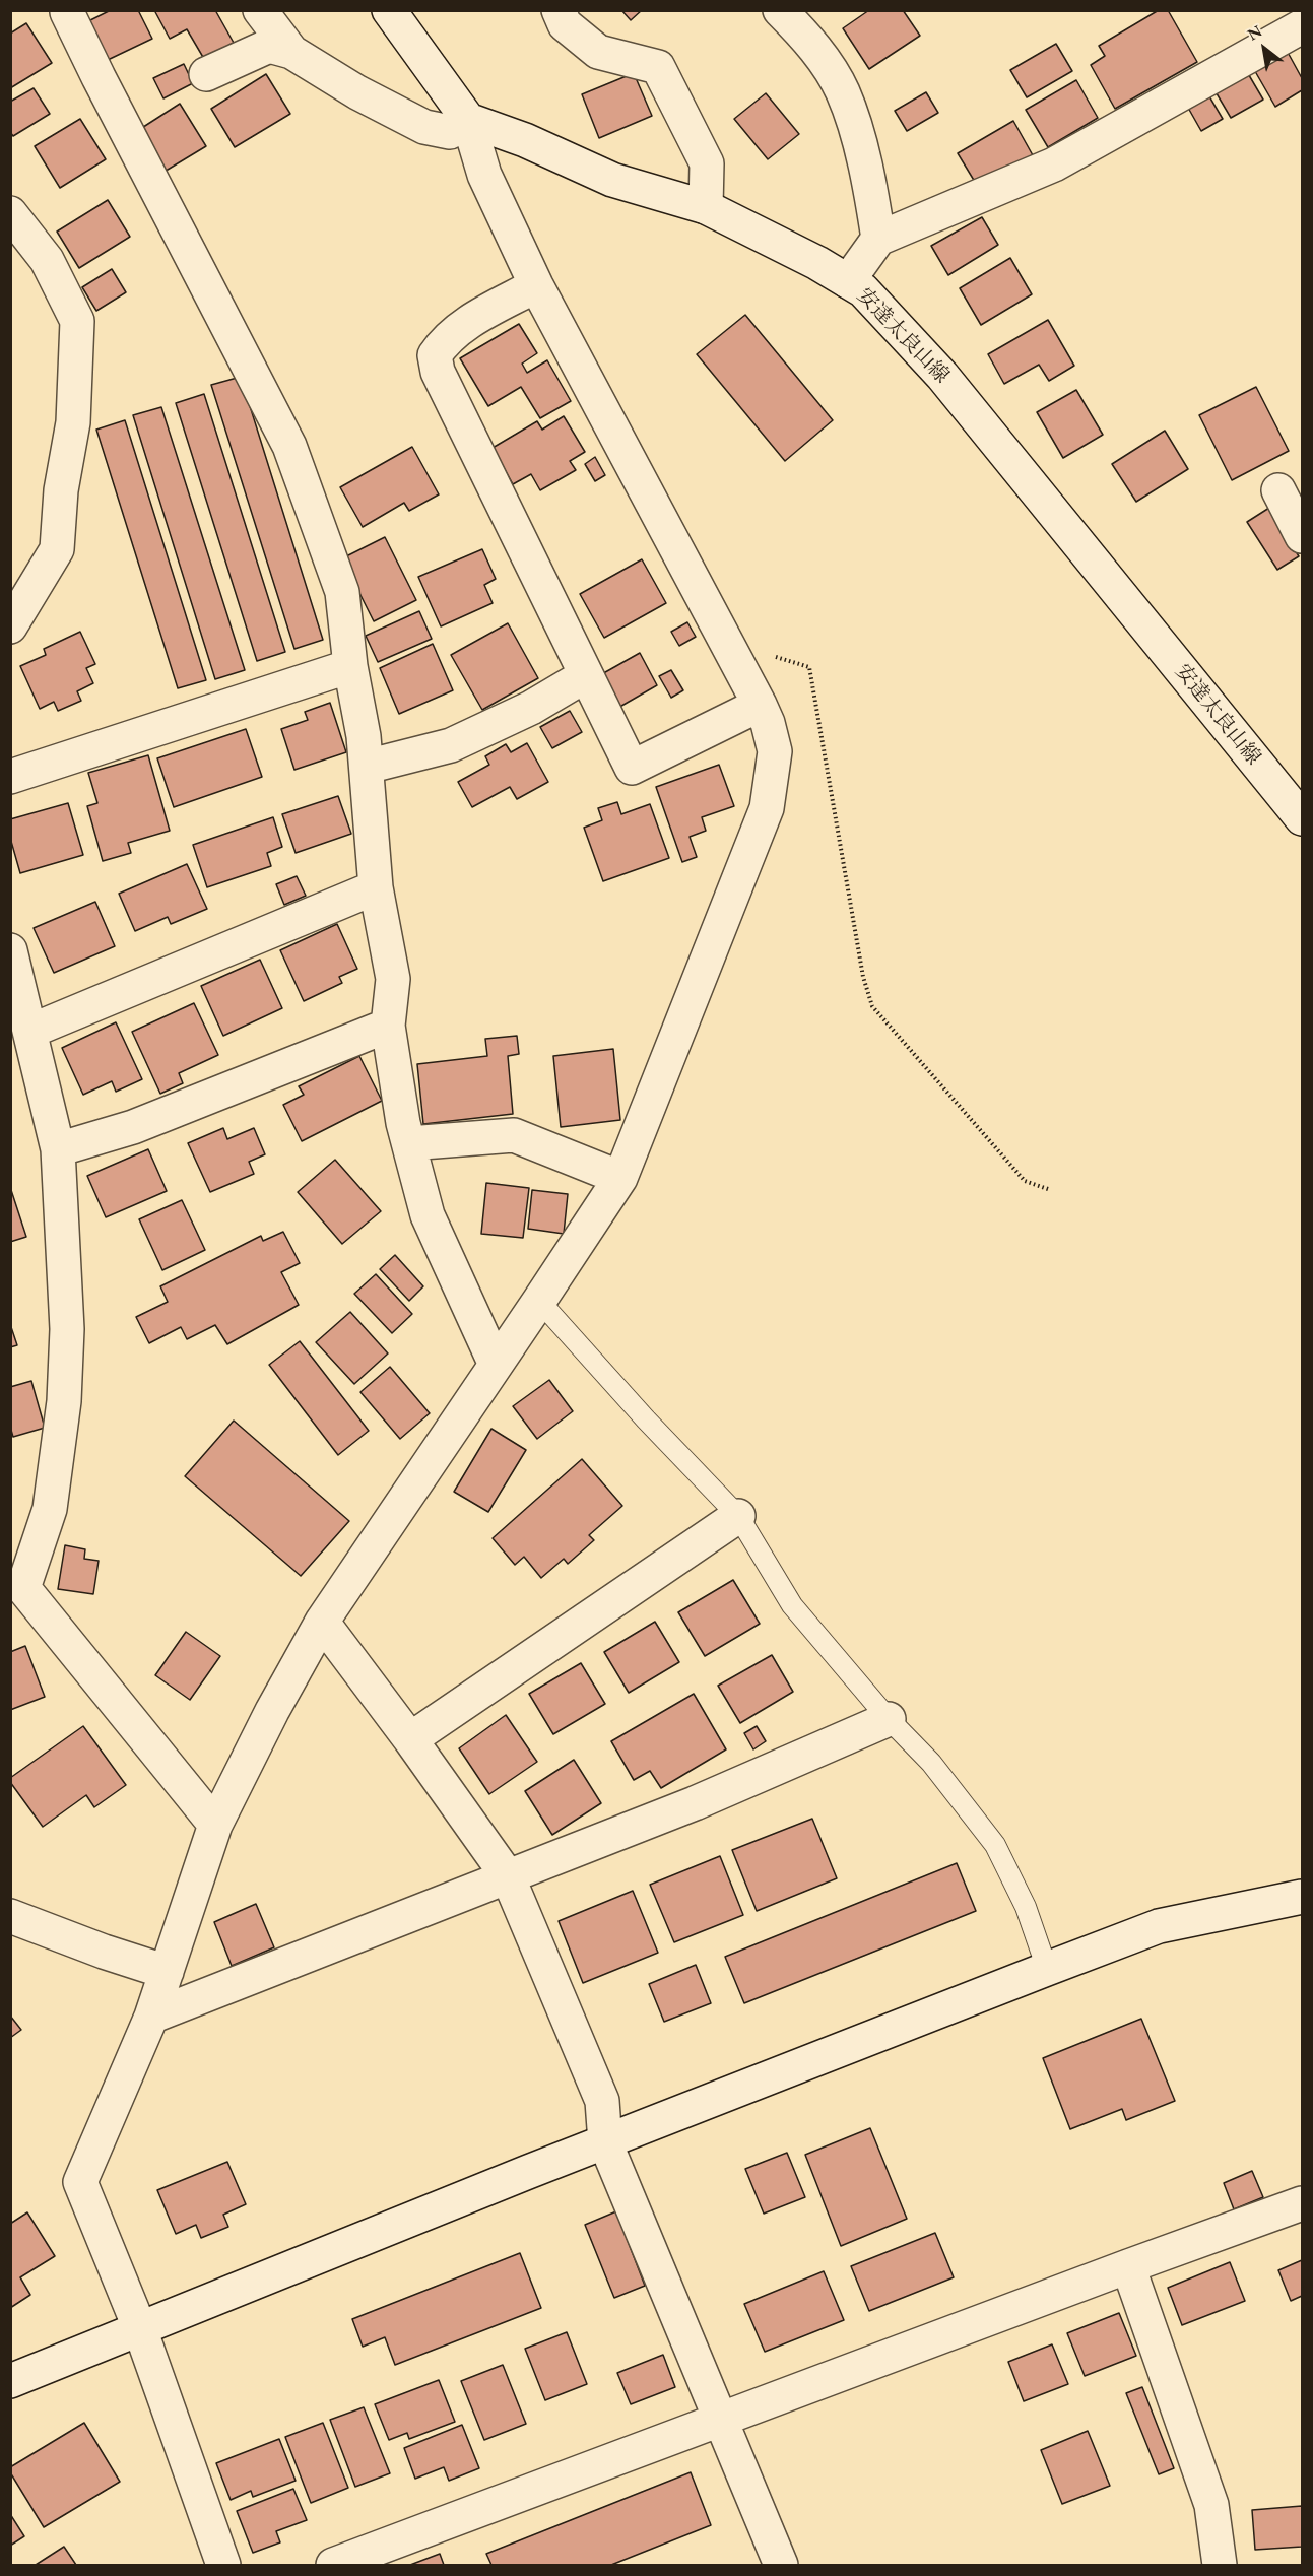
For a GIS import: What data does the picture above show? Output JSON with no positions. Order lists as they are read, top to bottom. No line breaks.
{"streets":{"street":["安達太良山線"]},"north":"top left"}
